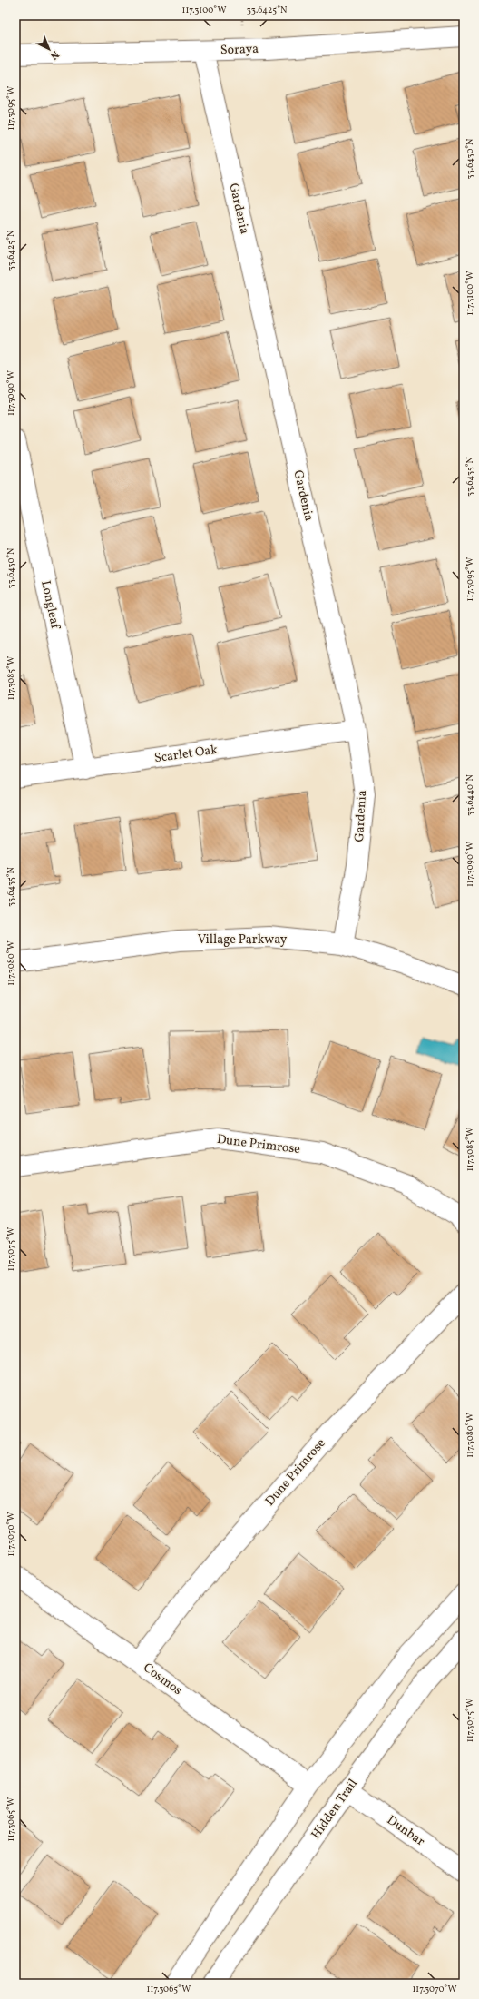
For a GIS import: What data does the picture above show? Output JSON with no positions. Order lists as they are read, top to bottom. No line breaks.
{"streets":{"street":["Soraya","Gardenia","Longleaf","Scarlet Oak","Village Parkway","Dune Primrose","Cosmos","Hidden Trail","Dunbar"]},"crossings":[["Soraya","Gardenia"],["Gardenia","Scarlet Oak"],["Gardenia","Village Parkway"],["Longleaf","Scarlet Oak"],["Dune Primrose","Cosmos"],["Hidden Trail","Dunbar"]],"north":"bottom right","coordinates":["117.3100°W","33.6425°N","117.3095°W","33.6430°N","117.3090°W","33.6435°N","117.3085°W","33.6440°N","117.3080°W","117.3075°W","117.3070°W","117.3065°W"]}
